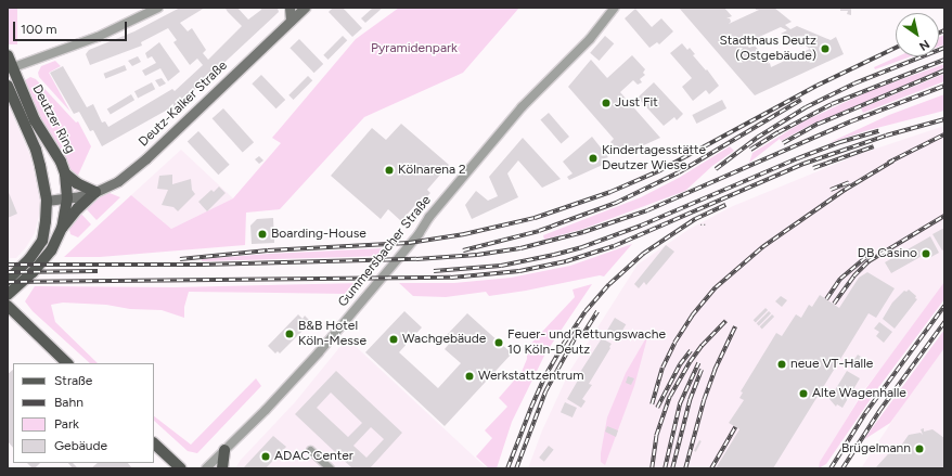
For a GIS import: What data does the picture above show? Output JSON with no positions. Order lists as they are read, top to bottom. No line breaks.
{"streets":{"main road":["Deutz-Kalker Straße","Deutzer Ring"],"street":["Gummersbacher Straße"]},"crossings":[["Deutz-Kalker Straße","Deutzer Ring"]],"parks":["Pyramidenpark"],"places":["Stadthaus Deutz (Ostgebäude)","Just Fit","Kindertagesstätte Deutzer Wiese","Kölnarena 2","Boarding-House","DB Casino","B&B Hotel Köln-Messe","Wachgebäude","Feuer- und Rettungswache 10 Köln-Deutz","neue VT-Halle","Werkstattzentrum","Alte Wagenhalle","Brügelmann","ADAC Center"],"legend":["Straße","Bahn","Park","Gebäude"],"scale_bar":"100 m","north":"bottom right"}
